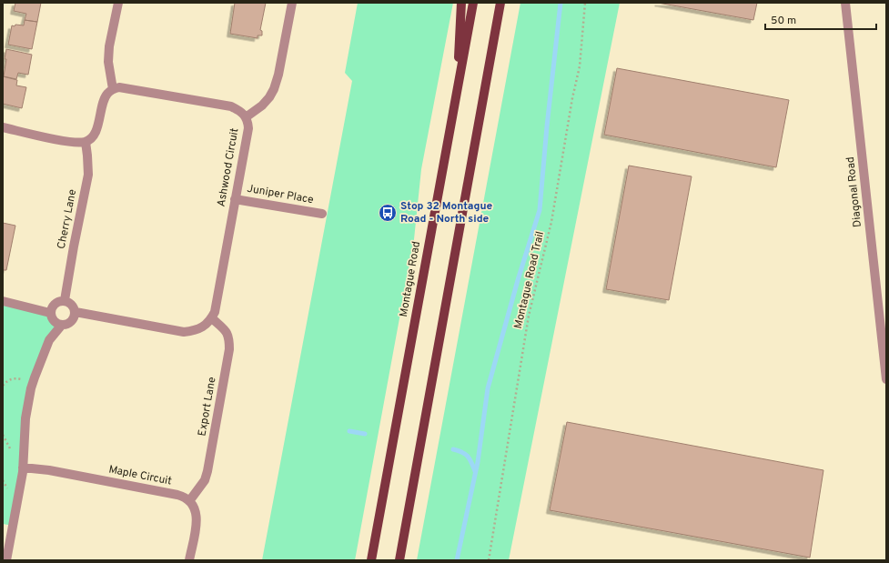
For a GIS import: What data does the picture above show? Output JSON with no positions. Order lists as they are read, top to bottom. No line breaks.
{"streets":{"main road":["Montague Road"],"street":["Ashwood Circuit","Diagonal Road","Juniper Place","Cherry Lane","Export Lane","Maple Circuit"],"path":["Montague Road Trail"]},"crossings":[["Ashwood Circuit","Juniper Place"],["Ashwood Circuit","Export Lane"],["Export Lane","Maple Circuit"]],"places":{"bus stop":["Stop 32 Montague Road - North side"]},"scale_bar":"50 m"}
